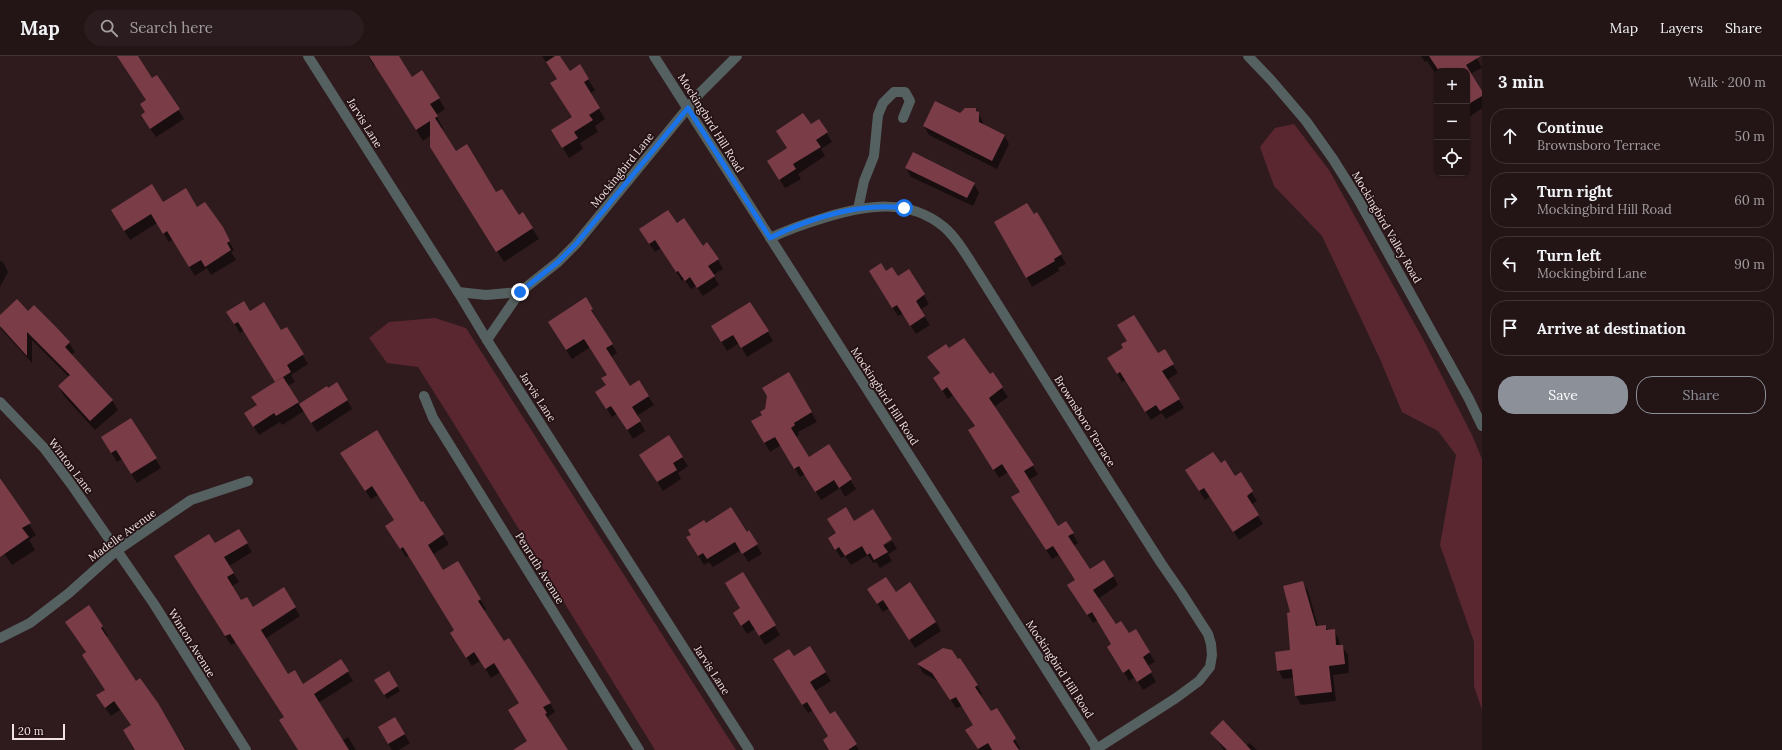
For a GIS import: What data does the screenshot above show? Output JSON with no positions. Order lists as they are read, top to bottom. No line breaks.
{"streets":{"street":["Jarvis Lane","Mockingbird Hill Road","Mockingbird Lane","Mockingbird Valley Road","Brownsboro Terrace","Winton Lane","Madelle Avenue","Penruth Avenue","Winton Avenue"]},"crossings":[["Jarvis Lane","Mockingbird Lane"],["Mockingbird Hill Road","Mockingbird Lane"],["Mockingbird Hill Road","Brownsboro Terrace"],["Winton Lane","Madelle Avenue"],["Winton Lane","Winton Avenue"],["Madelle Avenue","Winton Avenue"]],"scale_bar":"20 m","page":{"header":"Map","search":"Search here","nav":["Map","Layers","Share"],"heading":["3 min","Walk · 200 m"],"map_buttons":["+","−"],"list":[["Continue","Brownsboro Terrace","50 m"],["Turn right","Mockingbird Hill Road","60 m"],["Turn left","Mockingbird Lane","90 m"],"Arrive at destination"],"buttons":["Save","Share"],"scale":"20 m"}}
